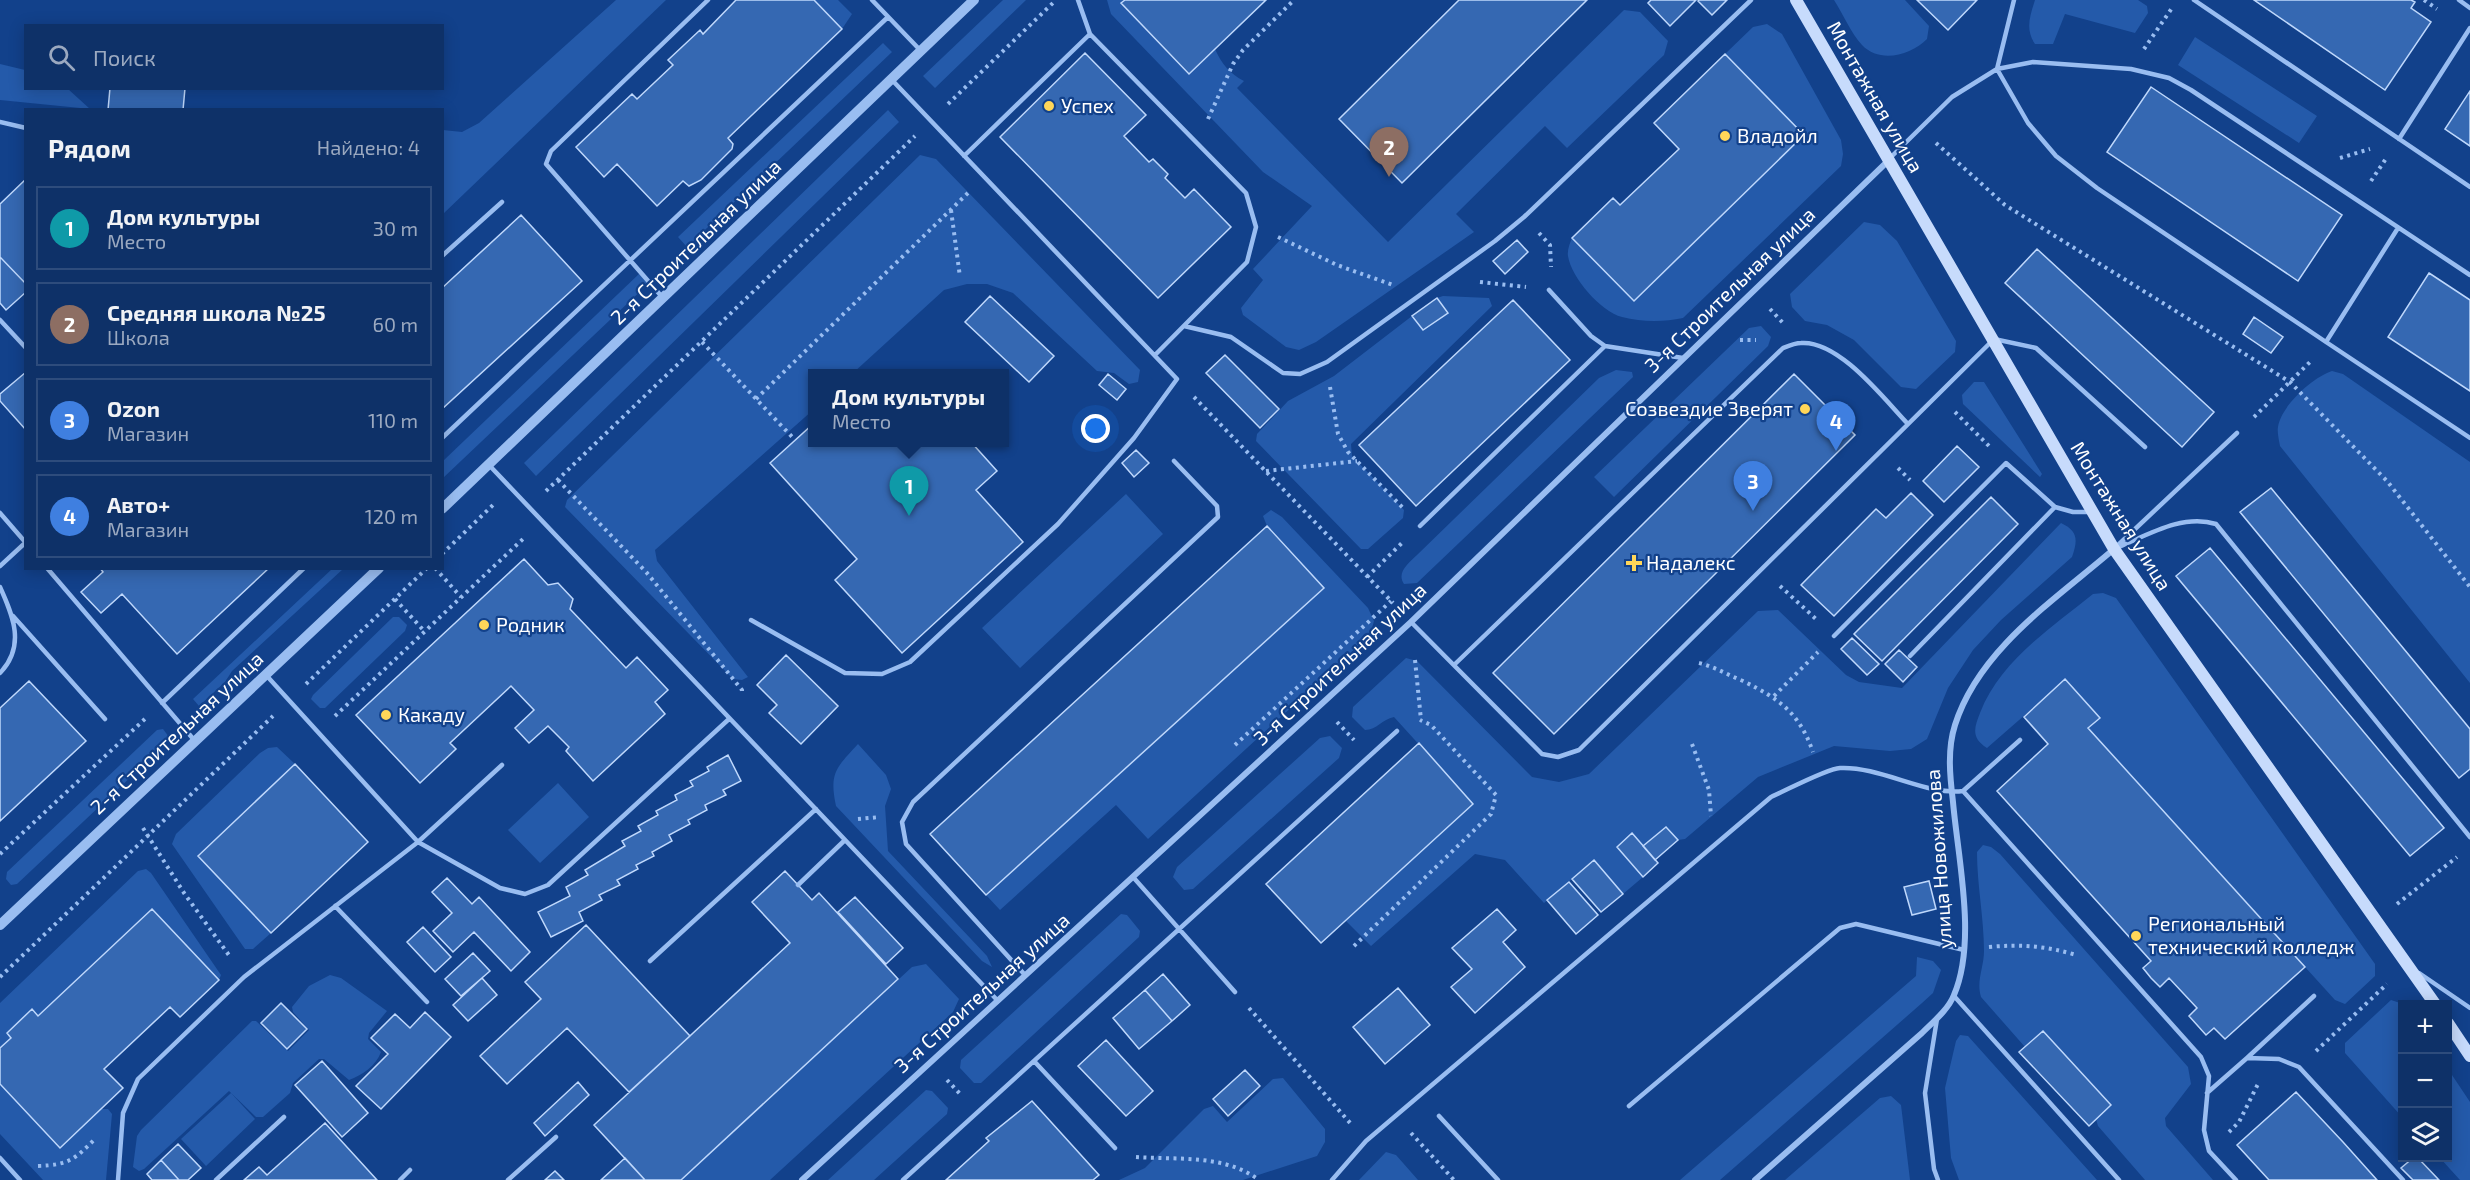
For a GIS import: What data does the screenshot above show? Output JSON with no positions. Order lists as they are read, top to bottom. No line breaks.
{"streets":{"main road":["Монтажная улица"],"street":["2-я Строительная улица","3-я Строительная улица","улица Новожилова"]},"crossings":[["Монтажная улица","3-я Строительная улица"],["Монтажная улица","улица Новожилова"]],"places":{"other":["Успех","Владойл","Созвездие Зверят","Родник","Какаду","Региональный технический колледж"],"health":["Надалекс"]},"page":{"search":"Поиск","heading":["Рядом","Найдено: 4"],"pins":["2","4","3","1"],"list":[{"mark":"1","name":"Дом культуры","note":"Место","value":"30 m"},{"mark":"2","name":"Средняя школа №25","note":"Школа","value":"60 m"},{"mark":"3","name":"Ozon","note":"Магазин","value":"110 m"},{"mark":"4","name":"Авто+","note":"Магазин","value":"120 m"}],"popup":["Дом культуры","Место"],"map_buttons":["+","−"]}}
